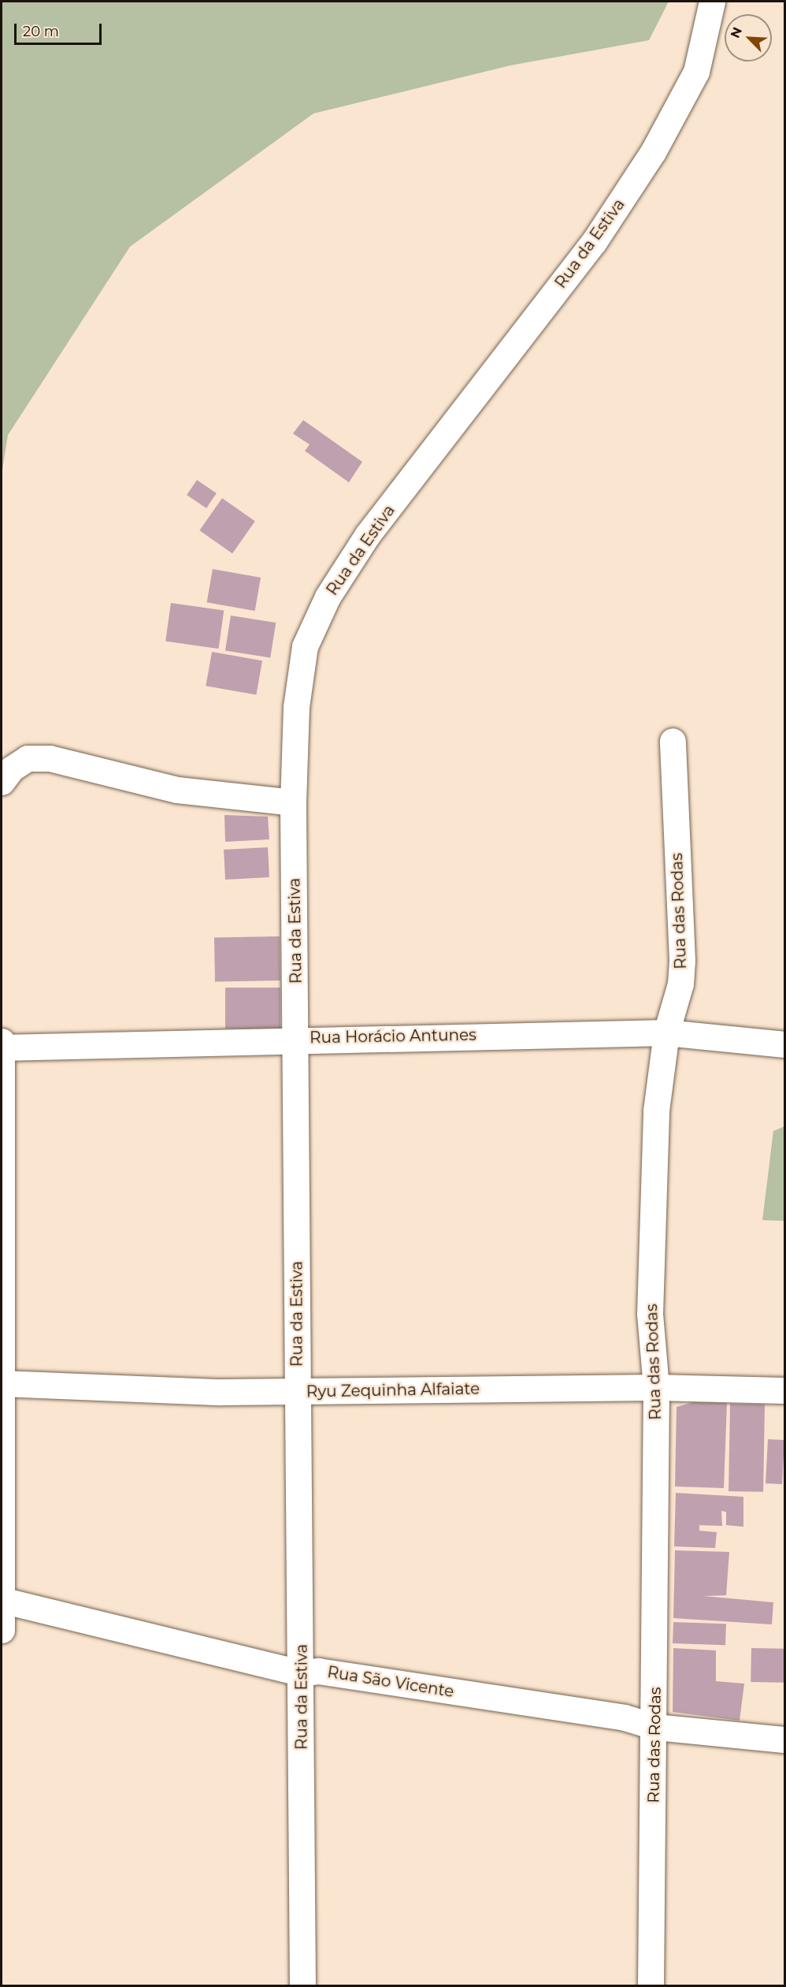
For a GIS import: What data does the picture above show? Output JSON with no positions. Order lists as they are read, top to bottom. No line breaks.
{"streets":{"street":["Rua da Estiva","Rua das Rodas","Rua Horácio Antunes","Ryu Zequinha Alfaiate","Rua São Vicente"]},"crossings":[["Rua da Estiva","Rua Horácio Antunes"],["Rua da Estiva","Ryu Zequinha Alfaiate"],["Rua da Estiva","Rua São Vicente"],["Rua das Rodas","Rua Horácio Antunes"],["Rua das Rodas","Ryu Zequinha Alfaiate"],["Rua das Rodas","Rua São Vicente"]],"scale_bar":"20 m","north":"top left"}
